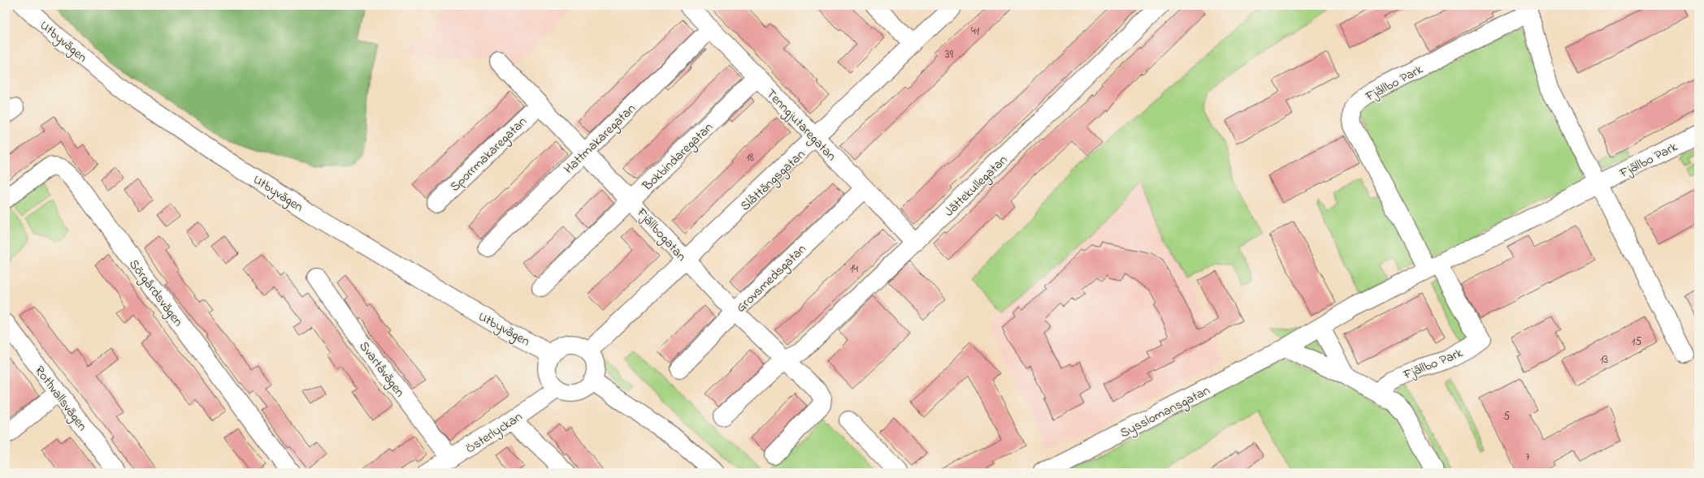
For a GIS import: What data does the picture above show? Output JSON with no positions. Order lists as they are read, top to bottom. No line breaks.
{"streets":{"street":["Utbyvägen","Fjällbo Park","Tenngjutaregatan","Hattmakaregatan","Sporrmakaregatan","Bokbindaregatan","Slåttängsgatan","Jättekullegatan","Fjällbogatan","Grovsmedsgatan","Sörgårdsvägen","Svartåvägen","Rothvallsvägen","Sysslomansgatan","Österlyckan"]},"crossings":[["Utbyvägen","Slåttängsgatan"],["Utbyvägen","Österlyckan"],["Fjällbo Park","Sysslomansgatan"],["Tenngjutaregatan","Hattmakaregatan"],["Tenngjutaregatan","Bokbindaregatan"],["Tenngjutaregatan","Slåttängsgatan"],["Tenngjutaregatan","Jättekullegatan"],["Tenngjutaregatan","Grovsmedsgatan"],["Hattmakaregatan","Fjällbogatan"],["Sporrmakaregatan","Fjällbogatan"],["Bokbindaregatan","Fjällbogatan"],["Slåttängsgatan","Fjällbogatan"],["Slåttängsgatan","Österlyckan"],["Jättekullegatan","Fjällbogatan"],["Fjällbogatan","Grovsmedsgatan"],["Svartåvägen","Österlyckan"]],"house_numbers":["41","39","18","14","15","13","5","7"]}
